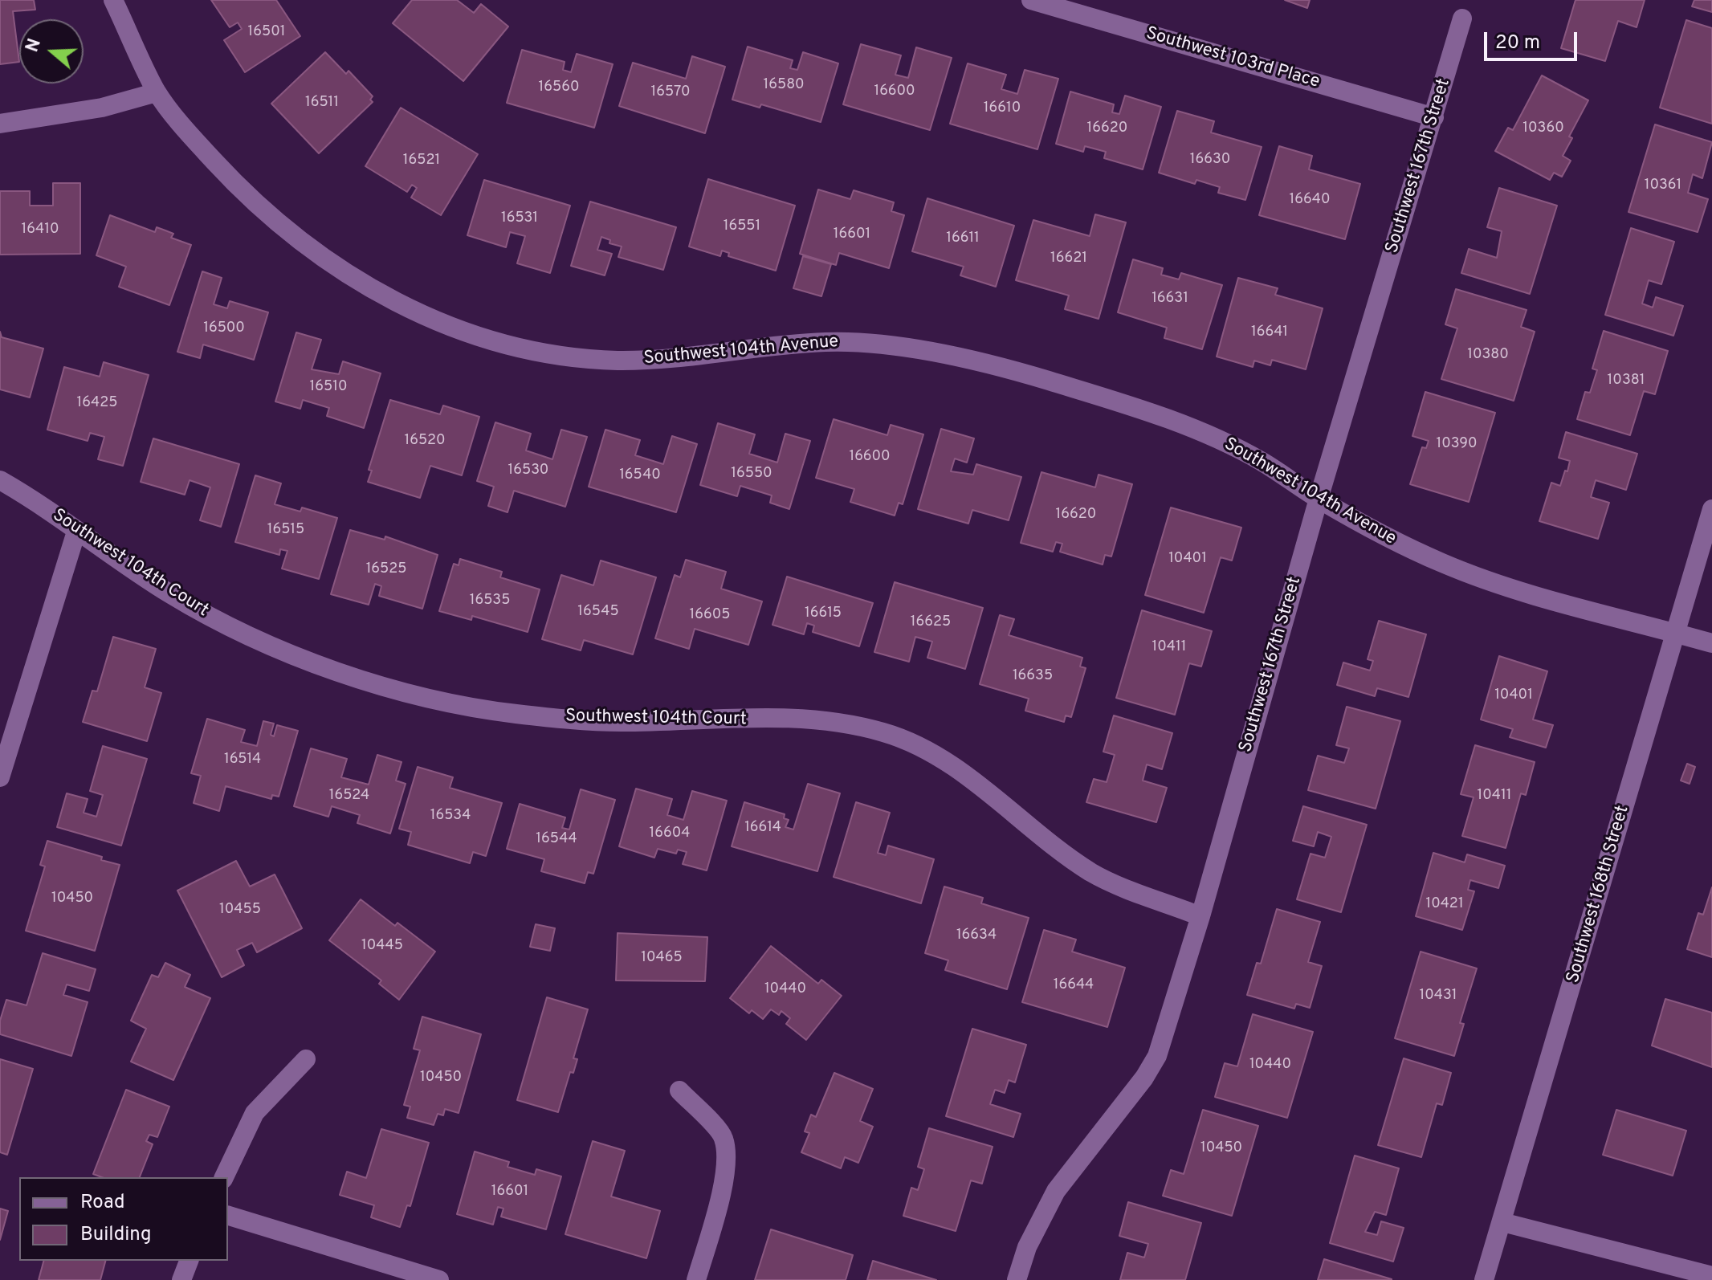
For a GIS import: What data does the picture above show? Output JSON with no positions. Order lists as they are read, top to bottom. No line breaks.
{"streets":{"street":["Southwest 103rd Place","Southwest 167th Street","Southwest 104th Avenue","Southwest 104th Court","Southwest 168th Street"]},"crossings":[["Southwest 103rd Place","Southwest 167th Street"],["Southwest 167th Street","Southwest 104th Avenue"],["Southwest 167th Street","Southwest 104th Court"],["Southwest 104th Avenue","Southwest 168th Street"]],"house_numbers":["16501","16580","16560","16600","16570","16511","16610","16620","10360","16630","16521","10361","16640","16531","16551","16410","16601","16611","16621","16631","16500","16641","10380","10381","16510","16425","16520","10390","16600","16530","16550","16540","16620","16515","10401","16525","16535","16545","16615","16605","16625","10411","16635","10401","16514","16524","10411","16534","16614","16604","16544","10450","10421","10455","16634","10445","10465","16644","10440","10431","10440","10450","10450","16601"],"legend":["Road","Building"],"scale_bar":"20 m","north":"left"}
